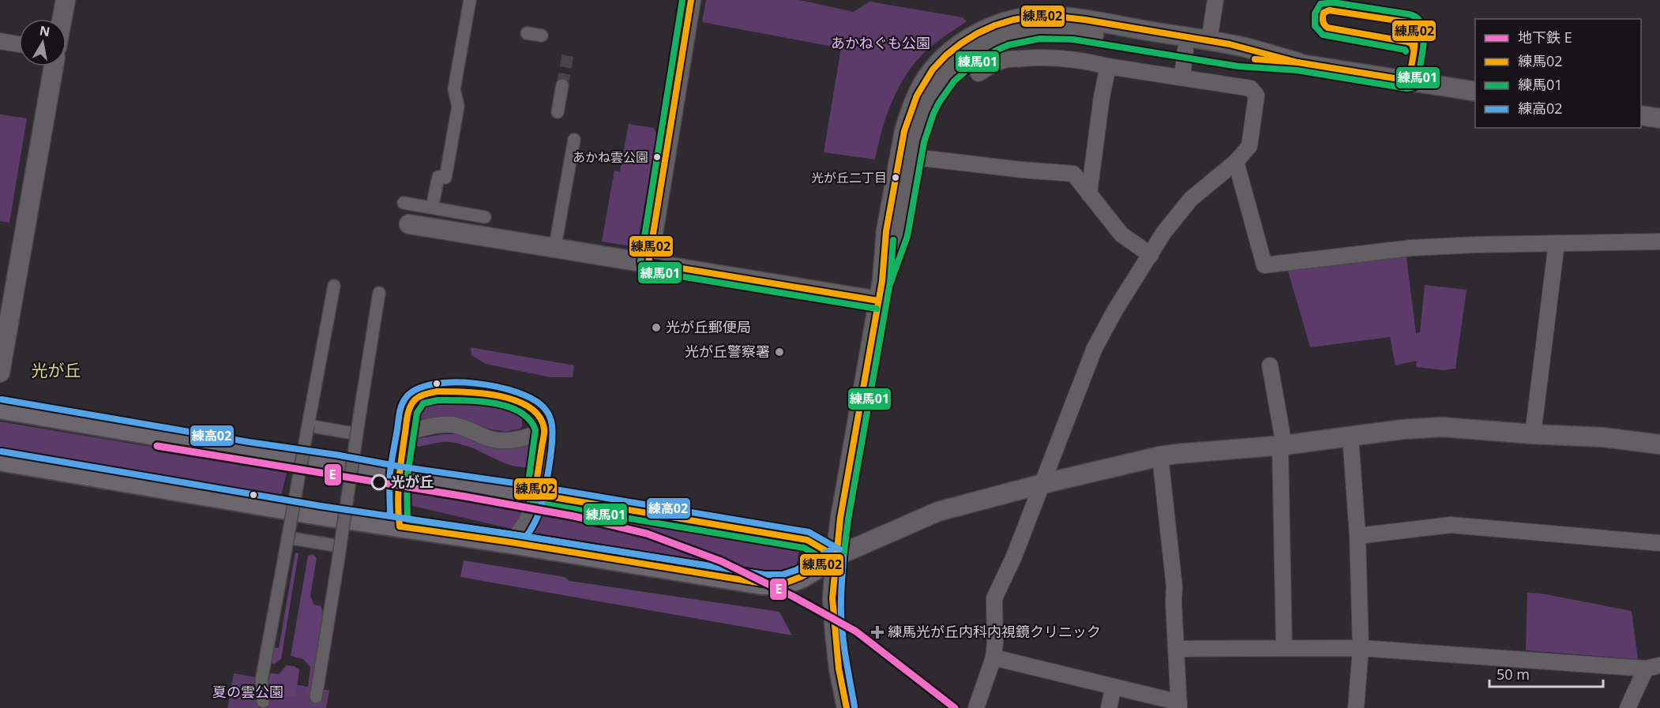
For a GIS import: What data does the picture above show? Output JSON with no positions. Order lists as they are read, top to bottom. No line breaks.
{"districts":["光が丘"],"parks":["あかねぐも公園","夏の雲公園"],"places":{"other":["あかね雲公園","光が丘二丁目","光が丘郵便局","光が丘警察署","光が丘"],"health":["練馬光が丘内科内視鏡クリニック"]},"lines":["transit line 練馬02","transit line 練馬01","transit line 練高02","metro line E"],"legend":["地下鉄 E","練馬02","練馬01","練高02"],"scale_bar":"50 m","north":"top"}
